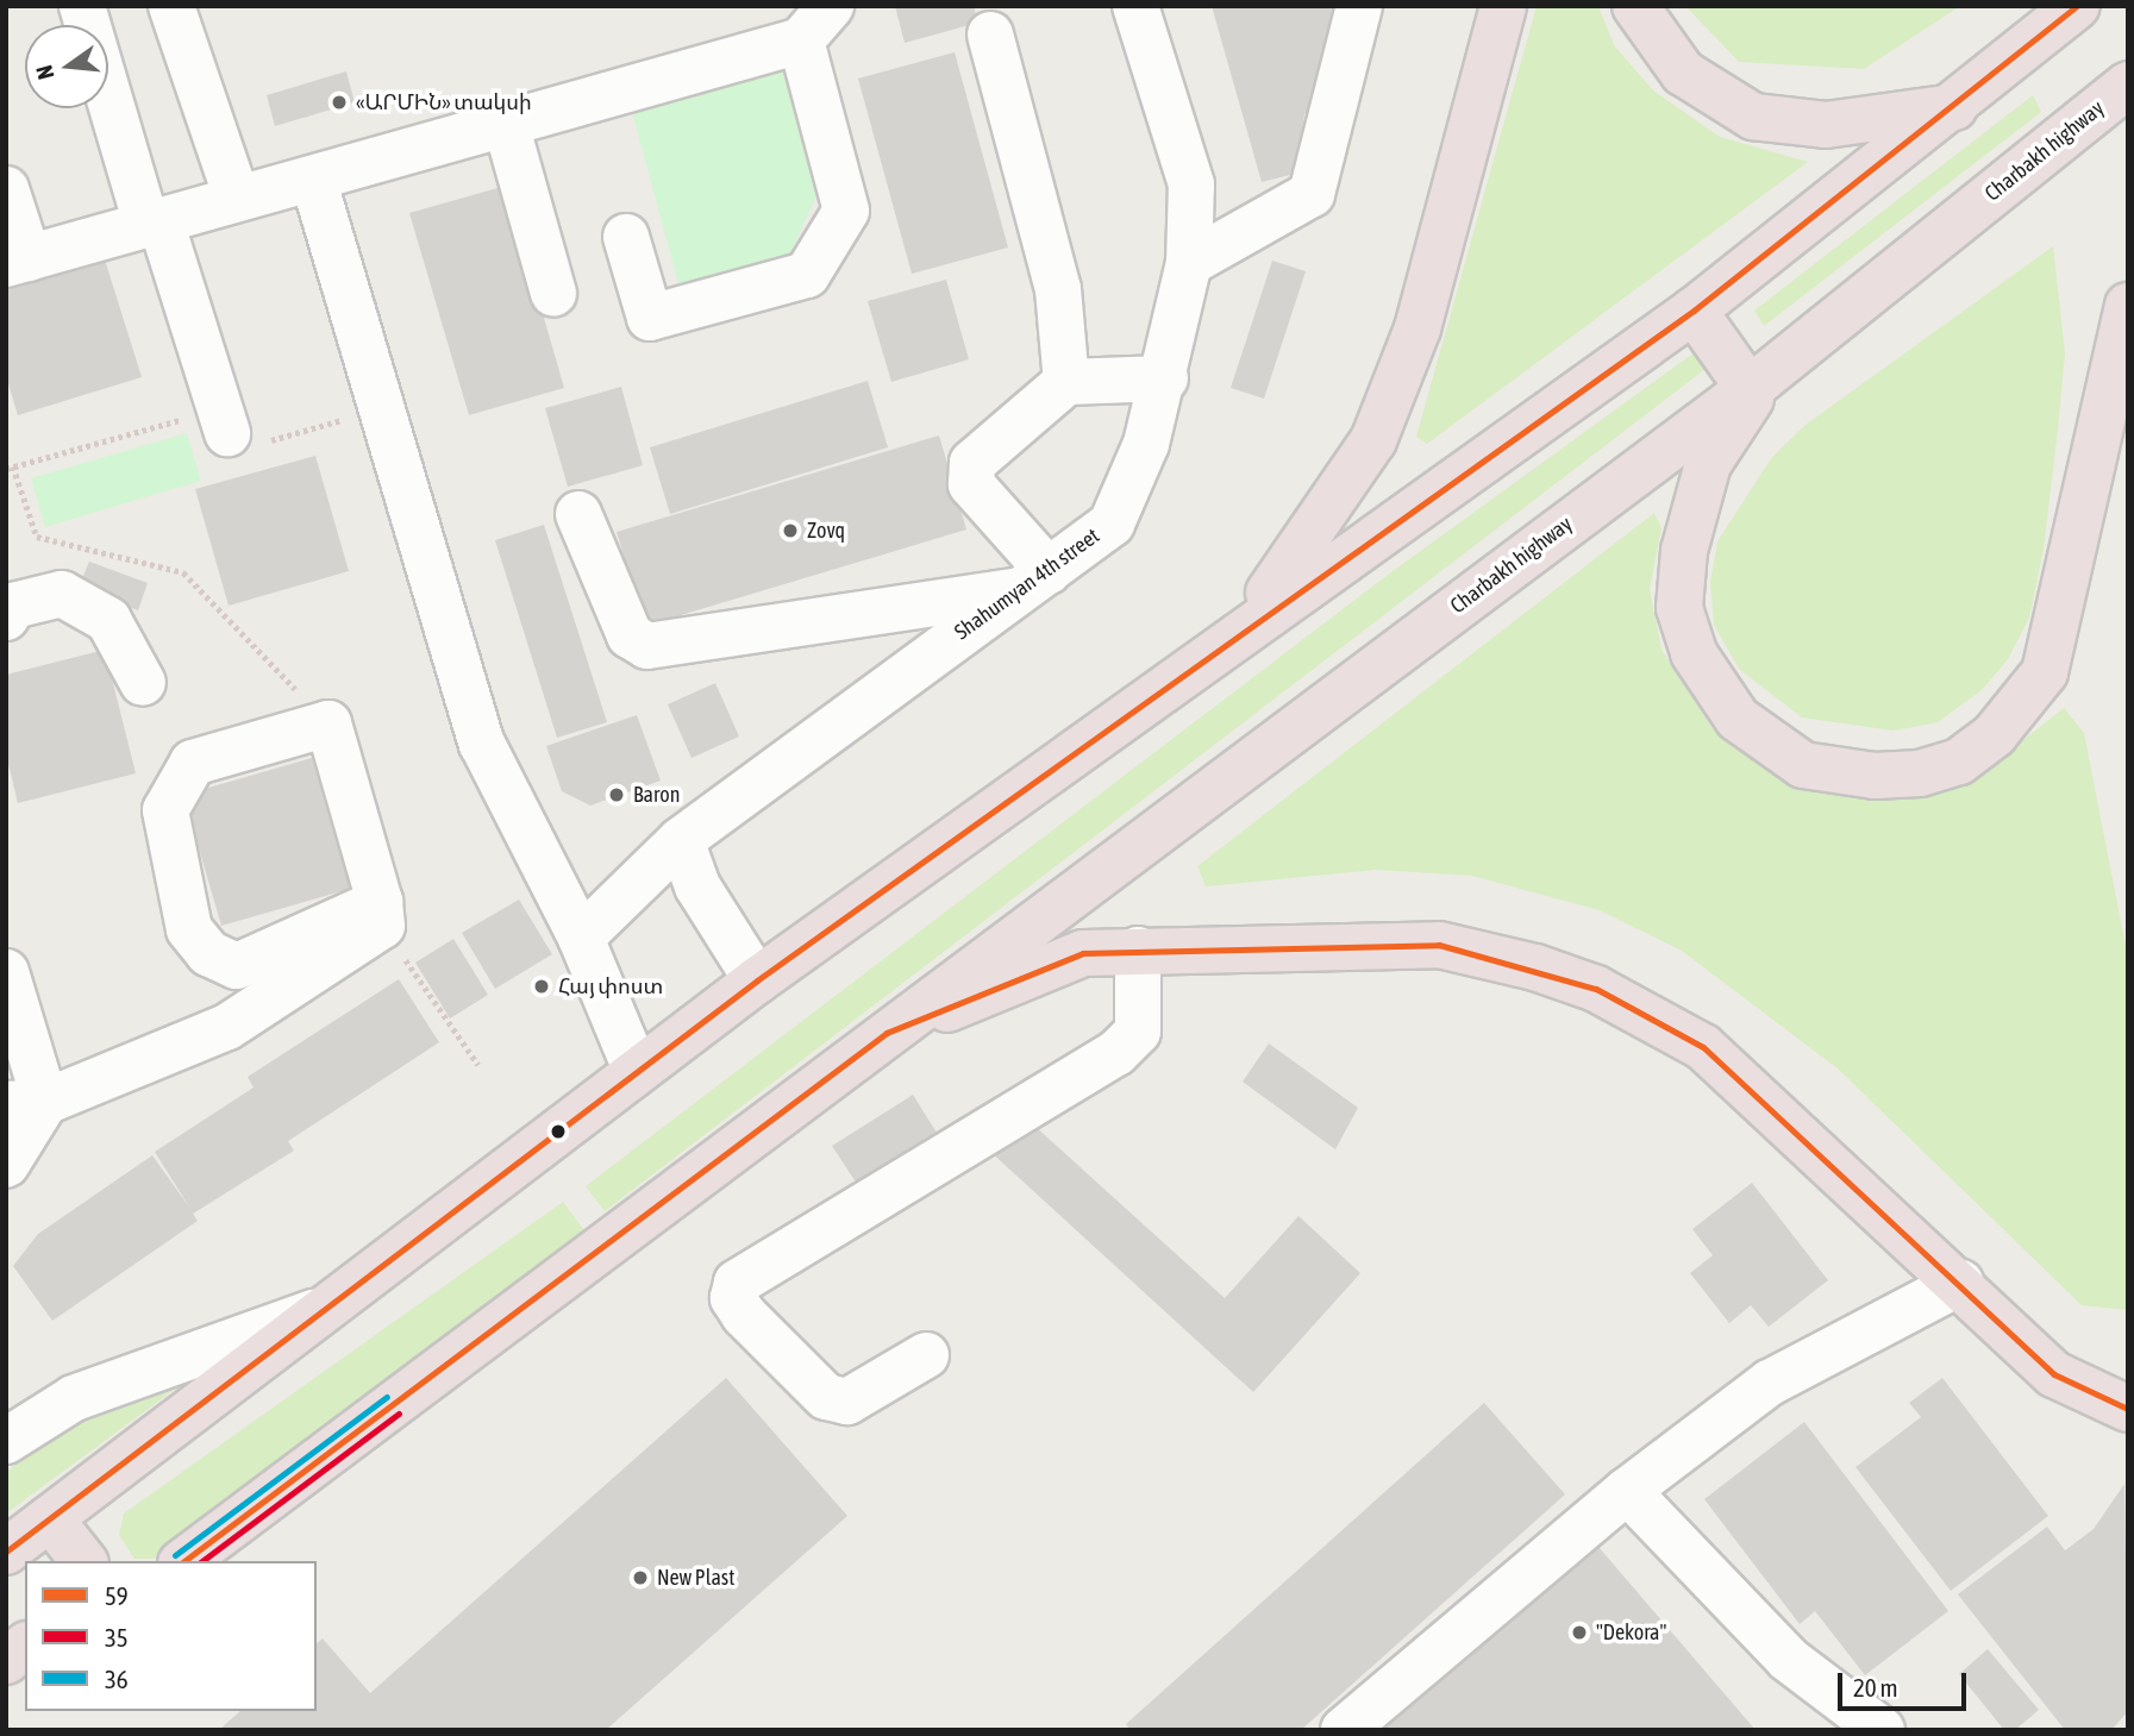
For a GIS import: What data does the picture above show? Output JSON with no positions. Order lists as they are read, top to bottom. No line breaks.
{"streets":{"highway":["Charbakh highway"],"street":["Shahumyan 4th street"]},"places":["«ԱՐՄԻՆ» տակսի","Zovq","Baron","Հայ փոստ","New Plast","\"Dekora\""],"lines":["transit line 59","transit line 36","transit line 35"],"legend":["59","35","36"],"scale_bar":"20 m","north":"left"}
